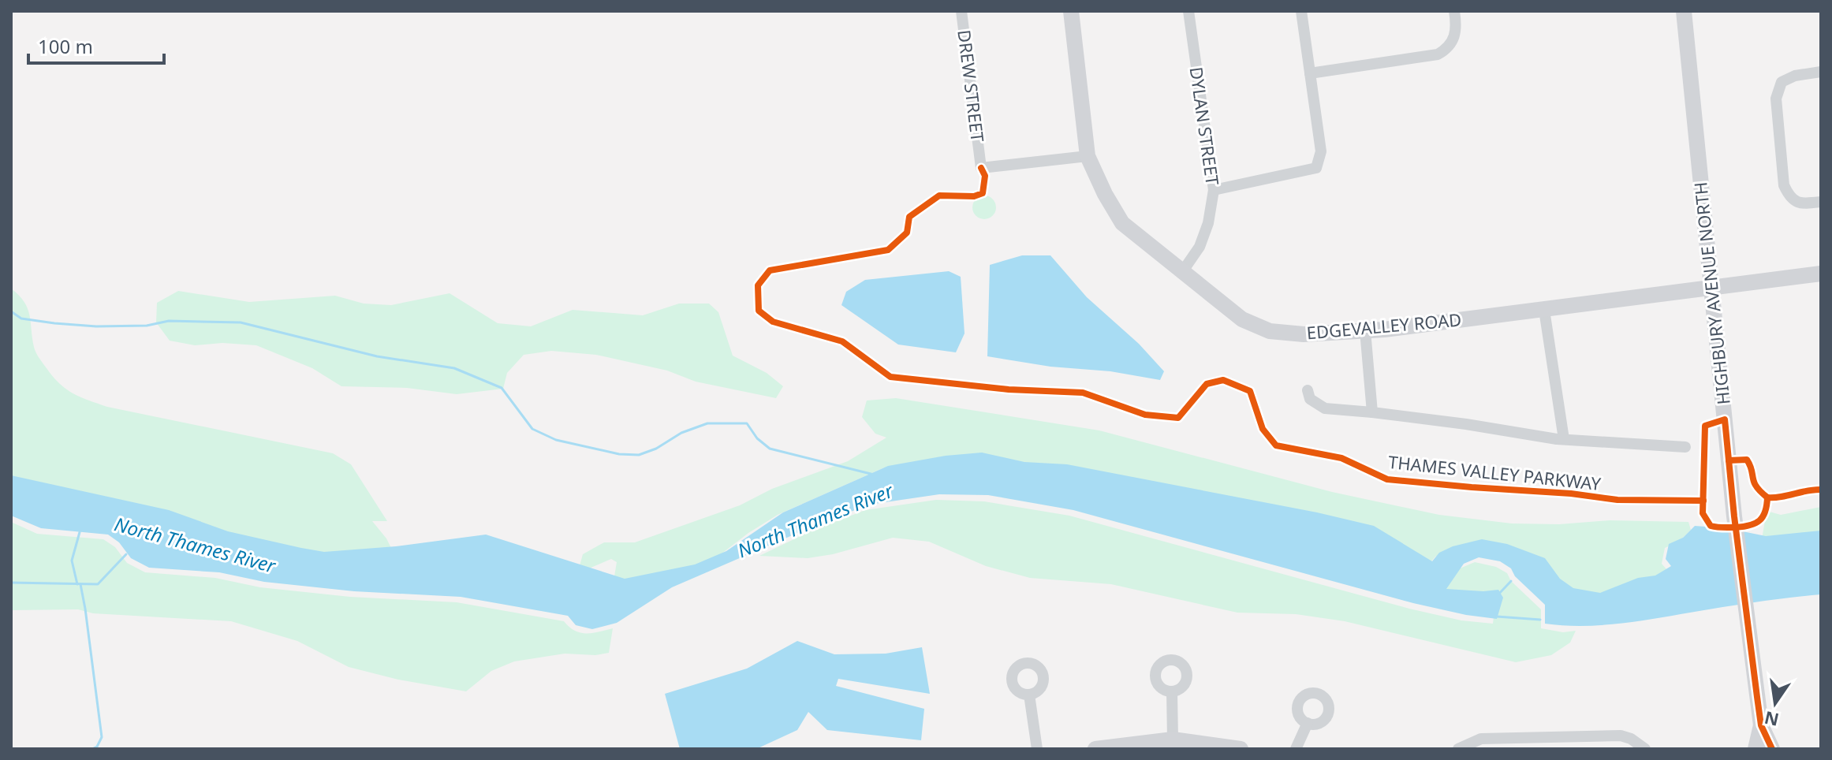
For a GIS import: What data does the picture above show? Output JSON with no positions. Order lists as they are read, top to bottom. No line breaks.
{"streets":{"street":["DREW STREET","DYLAN STREET","HIGHBURY AVENUE NORTH","EDGEVALLEY ROAD"],"cycle path":["THAMES VALLEY PARKWAY"]},"crossings":[["DREW STREET","EDGEVALLEY ROAD"],["DYLAN STREET","EDGEVALLEY ROAD"],["HIGHBURY AVENUE NORTH","EDGEVALLEY ROAD"]],"water":["North Thames River"],"scale_bar":"100 m","north":"bottom"}
